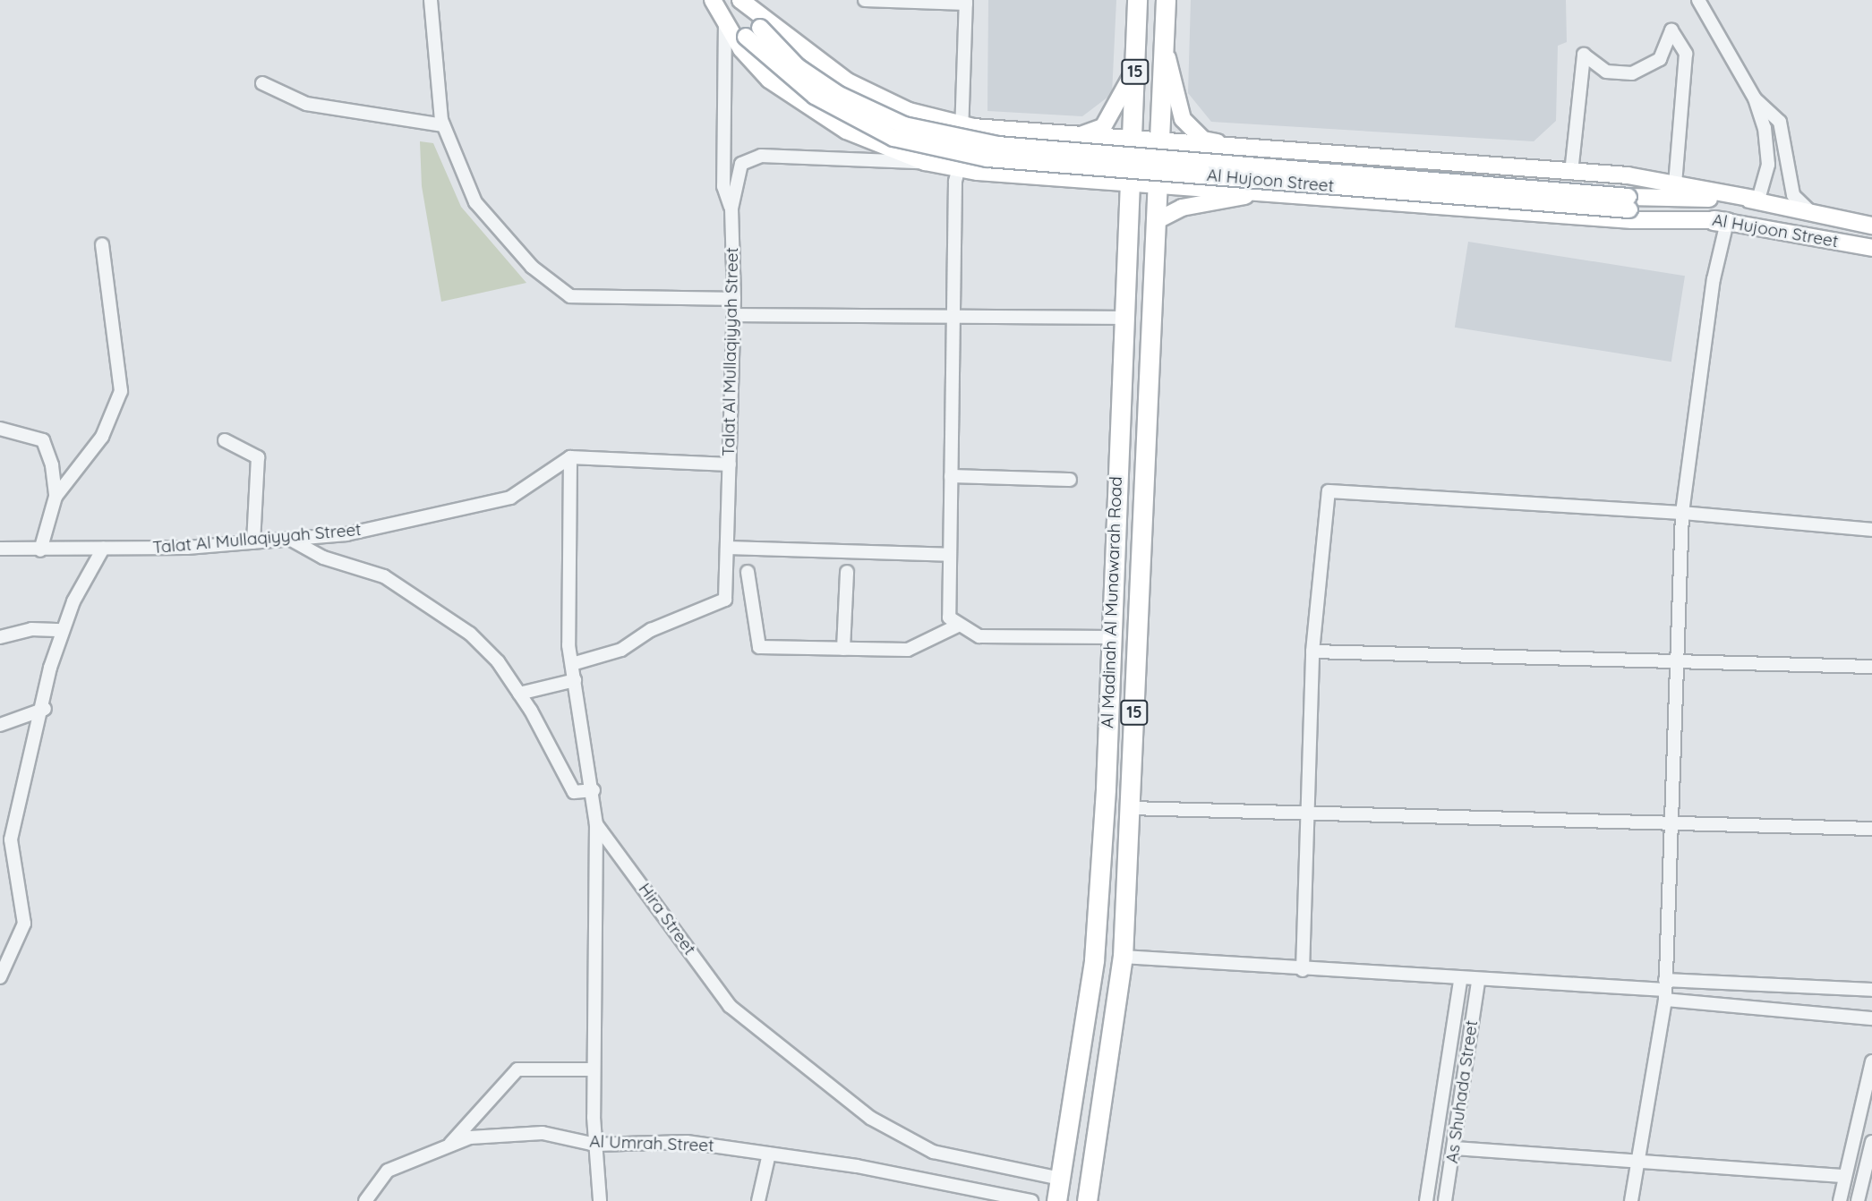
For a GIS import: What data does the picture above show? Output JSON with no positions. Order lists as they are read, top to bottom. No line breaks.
{"streets":{"highway":["15","Al Madinah Al Munawarah Road"],"main road":["Al Hujoon Street"],"street":["Talat Al Mullaqiyyah Street","Hira Street","As Shuhada Street","Al Umrah Street"]},"crossings":[["Al Madinah Al Munawarah Road","Hira Street"]]}
